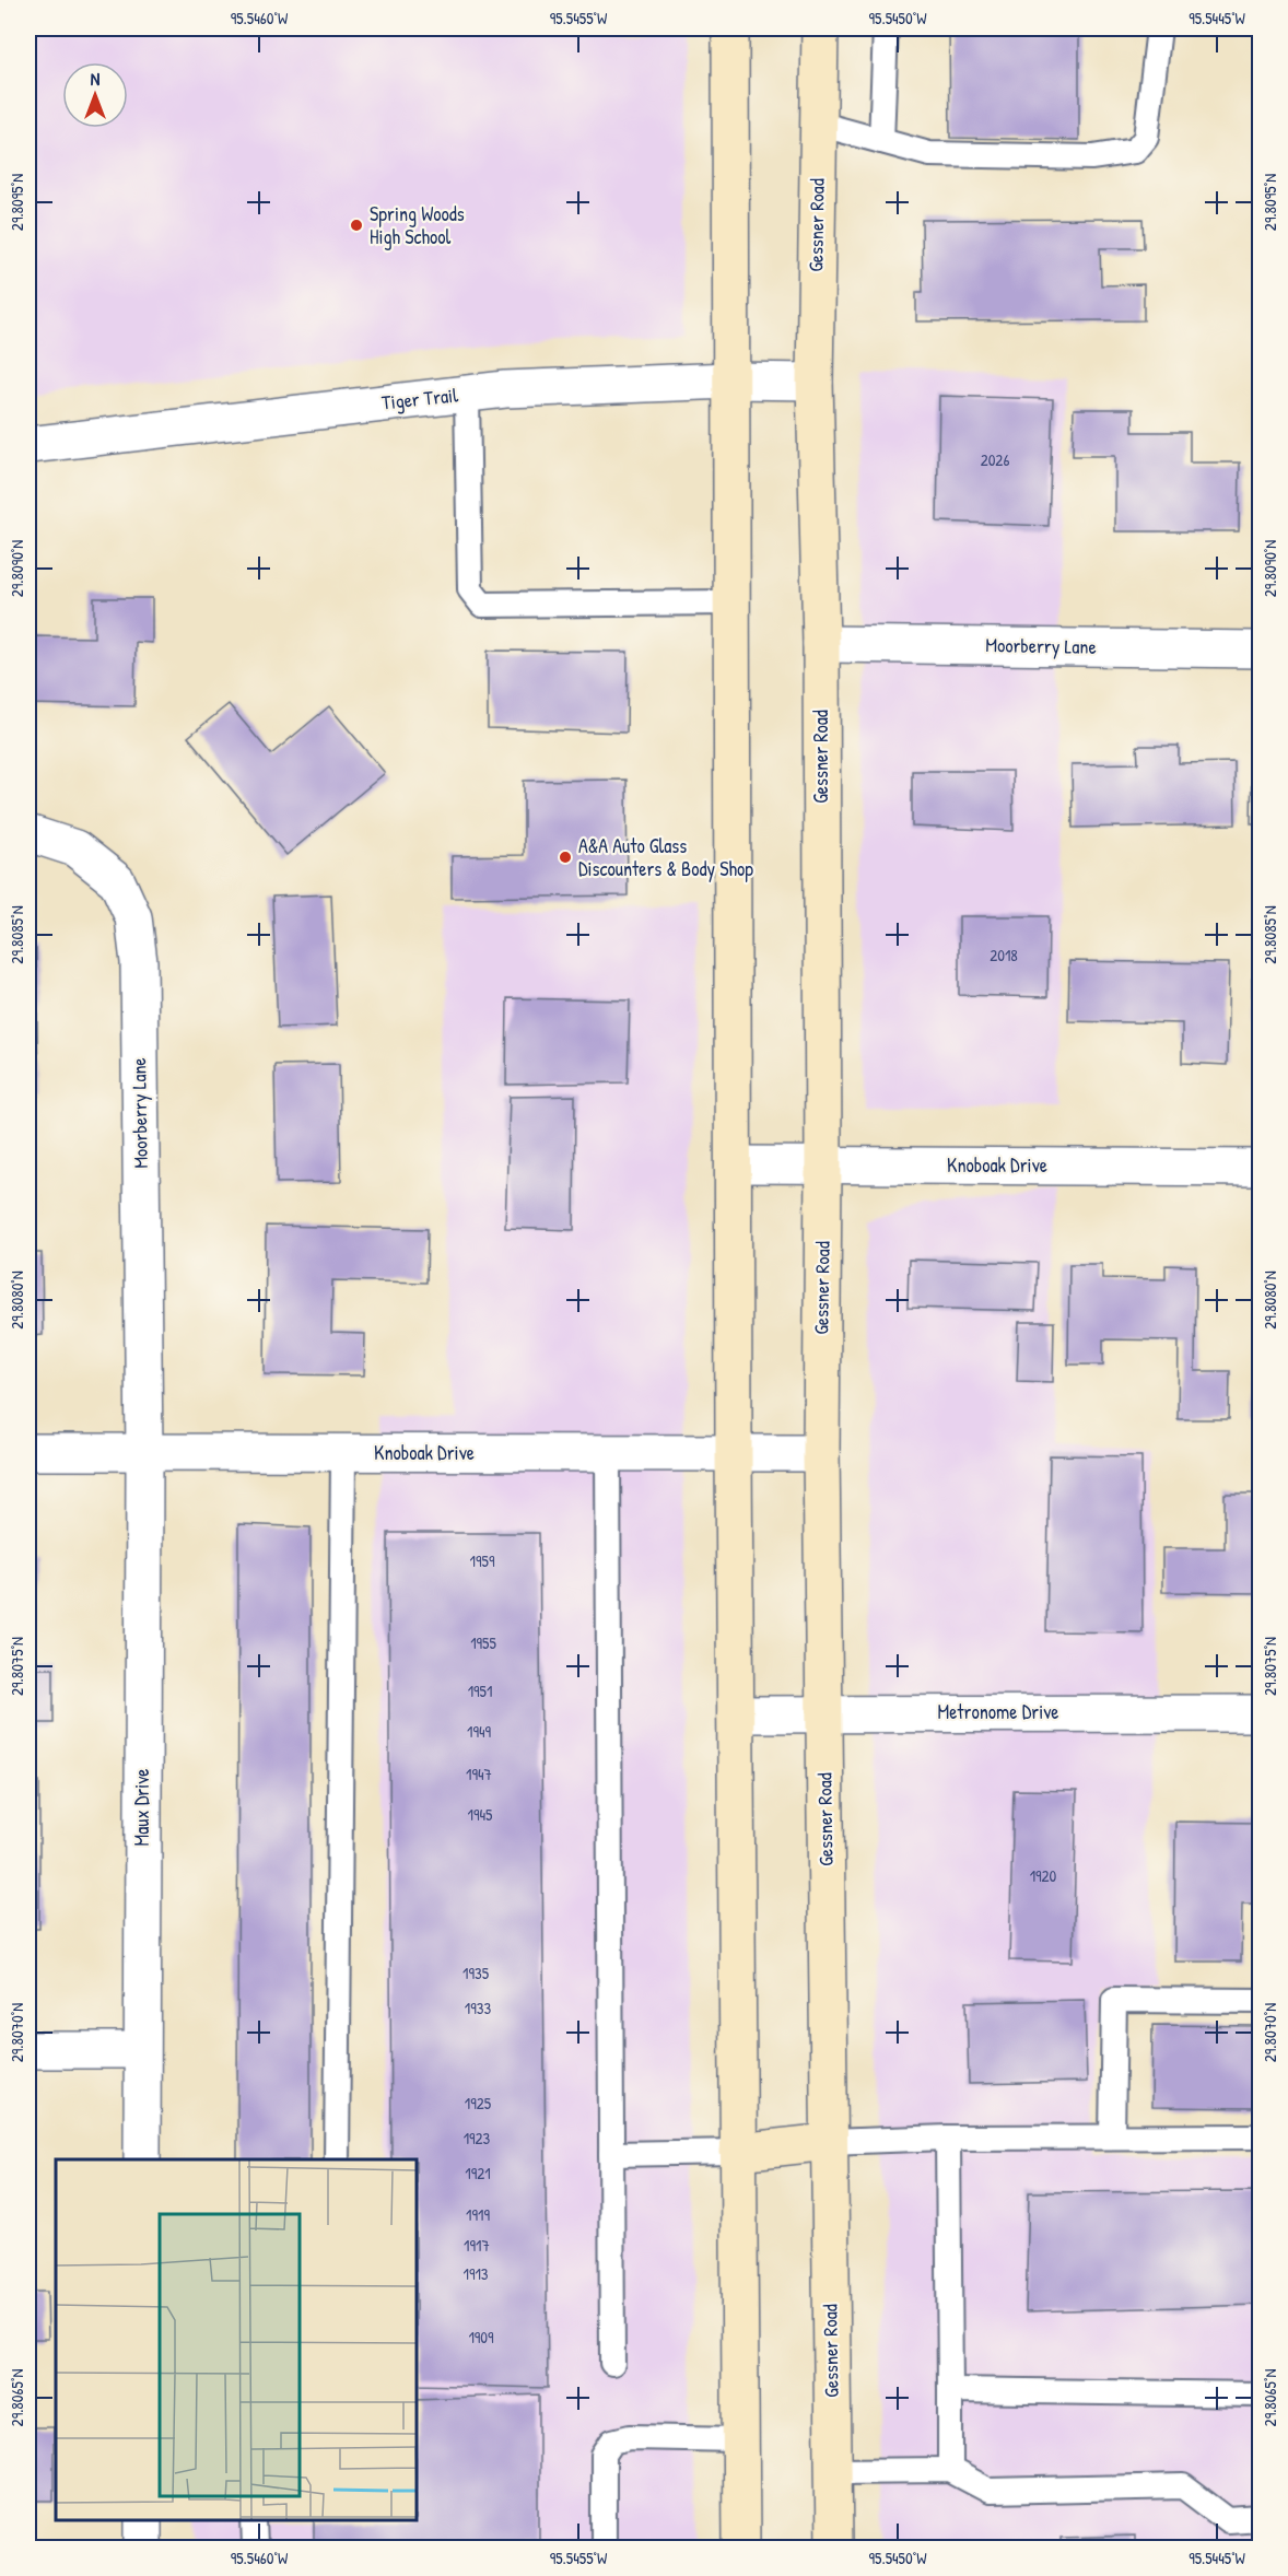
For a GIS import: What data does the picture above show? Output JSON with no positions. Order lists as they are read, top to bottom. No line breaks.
{"streets":{"main road":["Gessner Road"],"street":["Tiger Trail","Moorberry Lane","Knoboak Drive","Metronome Drive","Maux Drive"]},"crossings":[["Gessner Road","Tiger Trail"],["Gessner Road","Moorberry Lane"],["Gessner Road","Knoboak Drive"],["Gessner Road","Metronome Drive"],["Moorberry Lane","Knoboak Drive"],["Moorberry Lane","Maux Drive"],["Knoboak Drive","Maux Drive"]],"places":["Spring Woods High School","A&A Auto Glass Discounters & Body Shop"],"house_numbers":["2026","2018","1959","1955","1951","1949","1947","1945","1920","1935","1933","1925","1923","1921","1919","1917","1913","1909"],"north":"top","coordinates":["95.5460°W","95.5455°W","95.5450°W","95.5445°W","29.8095°N","29.8090°N","29.8085°N","29.8080°N","29.8075°N","29.8070°N","29.8065°N"]}
